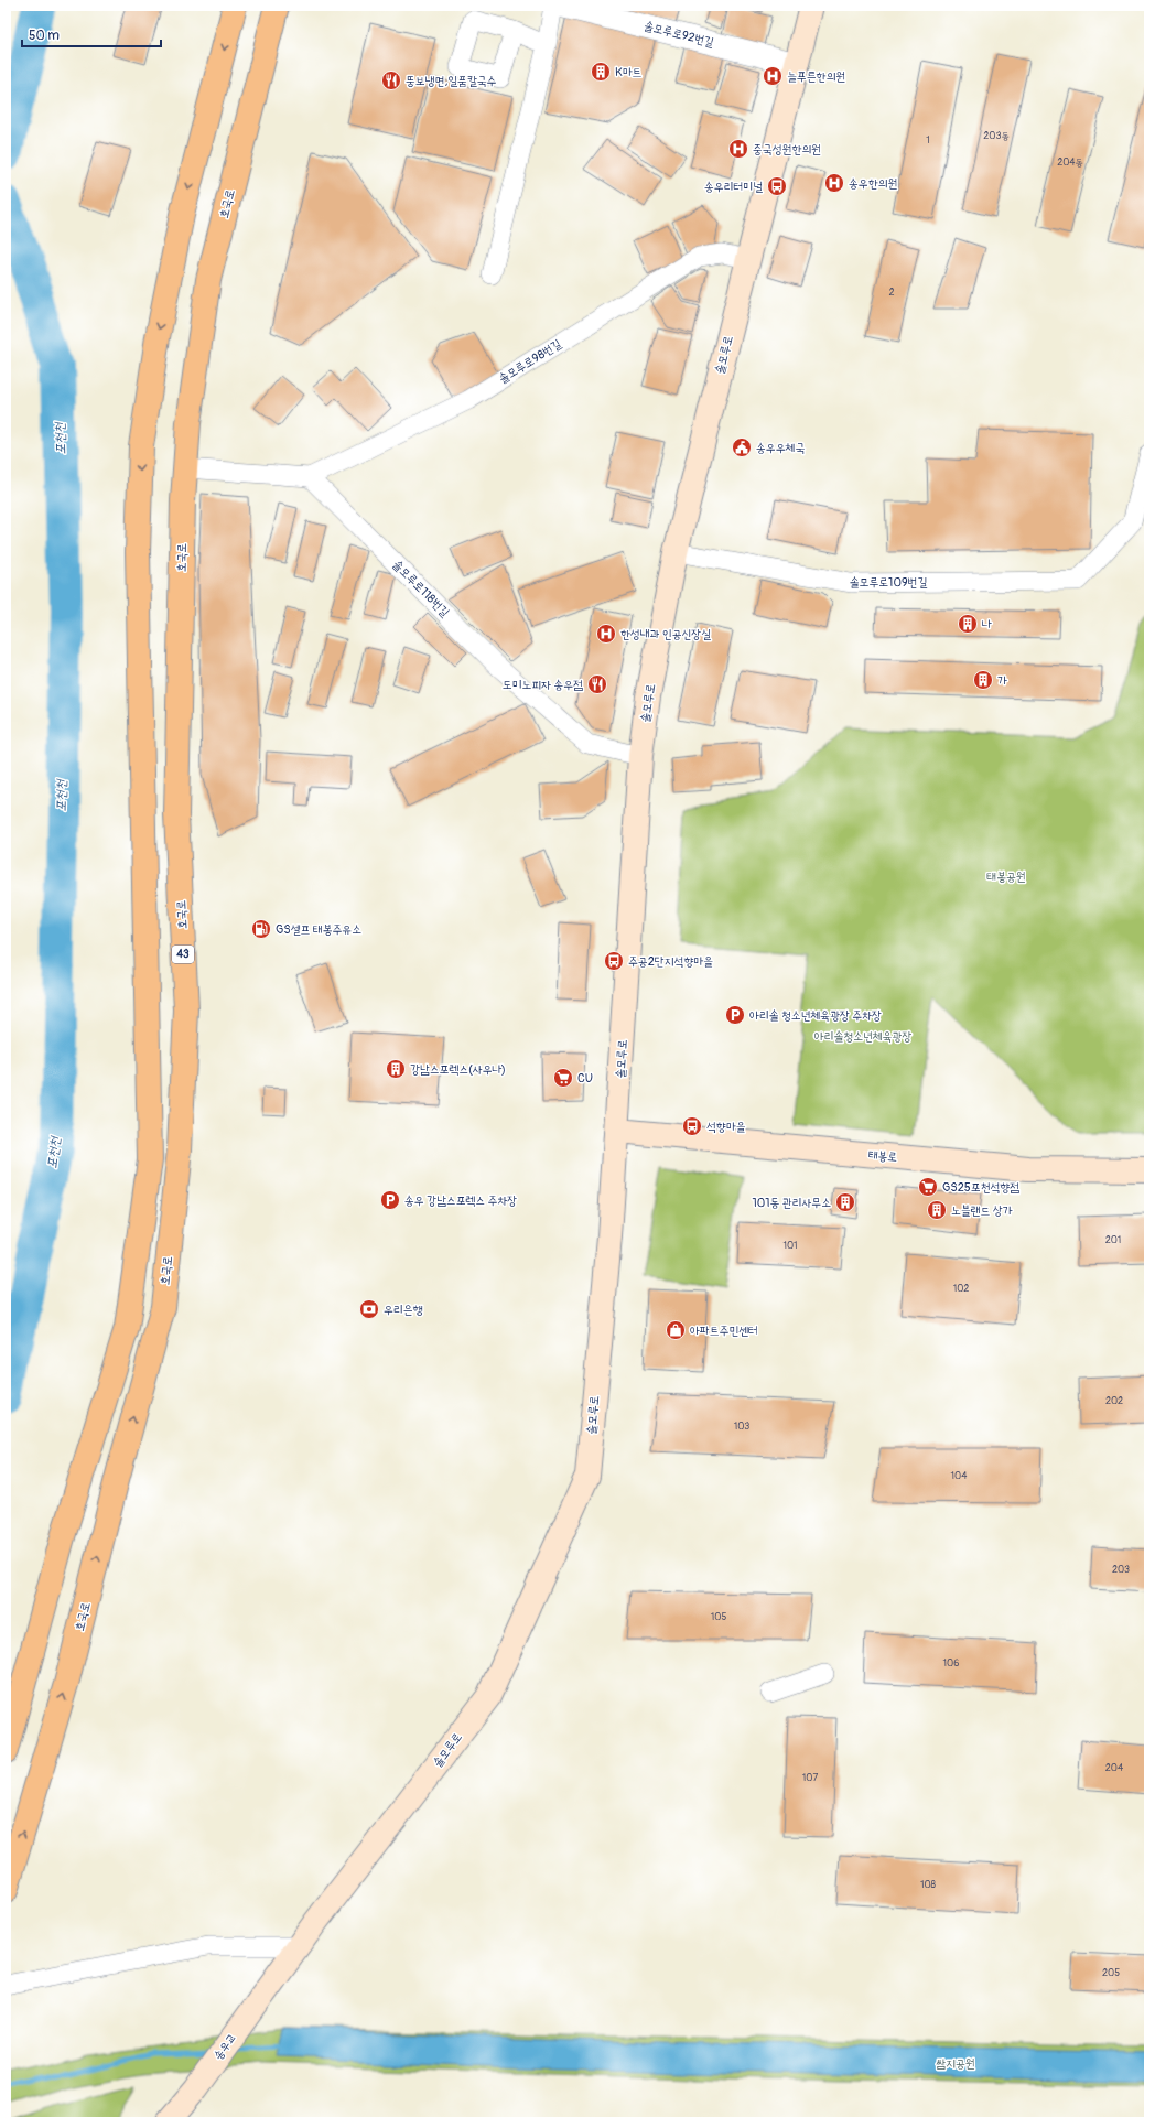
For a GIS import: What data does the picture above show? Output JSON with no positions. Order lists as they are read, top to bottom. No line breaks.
{"streets":{"main road":["호국로","솔모루로","43","태봉로","송우교"],"street":["솔모루로92번길","솔모루로98번길","솔모루로109번길","솔모루로118번길"]},"crossings":[["솔모루로92번길","솔모루로"],["솔모루로","솔모루로98번길"],["솔모루로","솔모루로109번길"],["솔모루로","솔모루로118번길"],["솔모루로","태봉로"],["솔모루로","송우교"],["솔모루로98번길","솔모루로118번길"]],"water":["포천천"],"parks":["태봉공원","아리솔청소년체육광장","쌈지공원"],"places":{"building":["K마트","나","가","강남스포렉스(사우나)","101동 관리사무소","노블랜드 상가"],"hospital":["늘푸른한의원","중국성원한의원","송우한의원","한성내과 인공신장실"],"restaurant":["뚱보냉면,일품칼국수","도미노피자 송우점"],"bus stop":["송우리터미널","주공2단지석향마을","석향마을"],"public building":["송우우체국"],"fuel station":["GS셀프 태봉주유소"],"parking":["아리솔 청소년체육광장 주차장","송우 강남스포렉스 주차장"],"supermarket":["CU","GS25포천석향점"],"bank":["우리은행"],"shop":["아파트주민센터"]},"house_numbers":["203동","1","204동","2","201","101","102","202","103","104","203","105","106","204","107","108","205"],"scale_bar":"50 m"}
